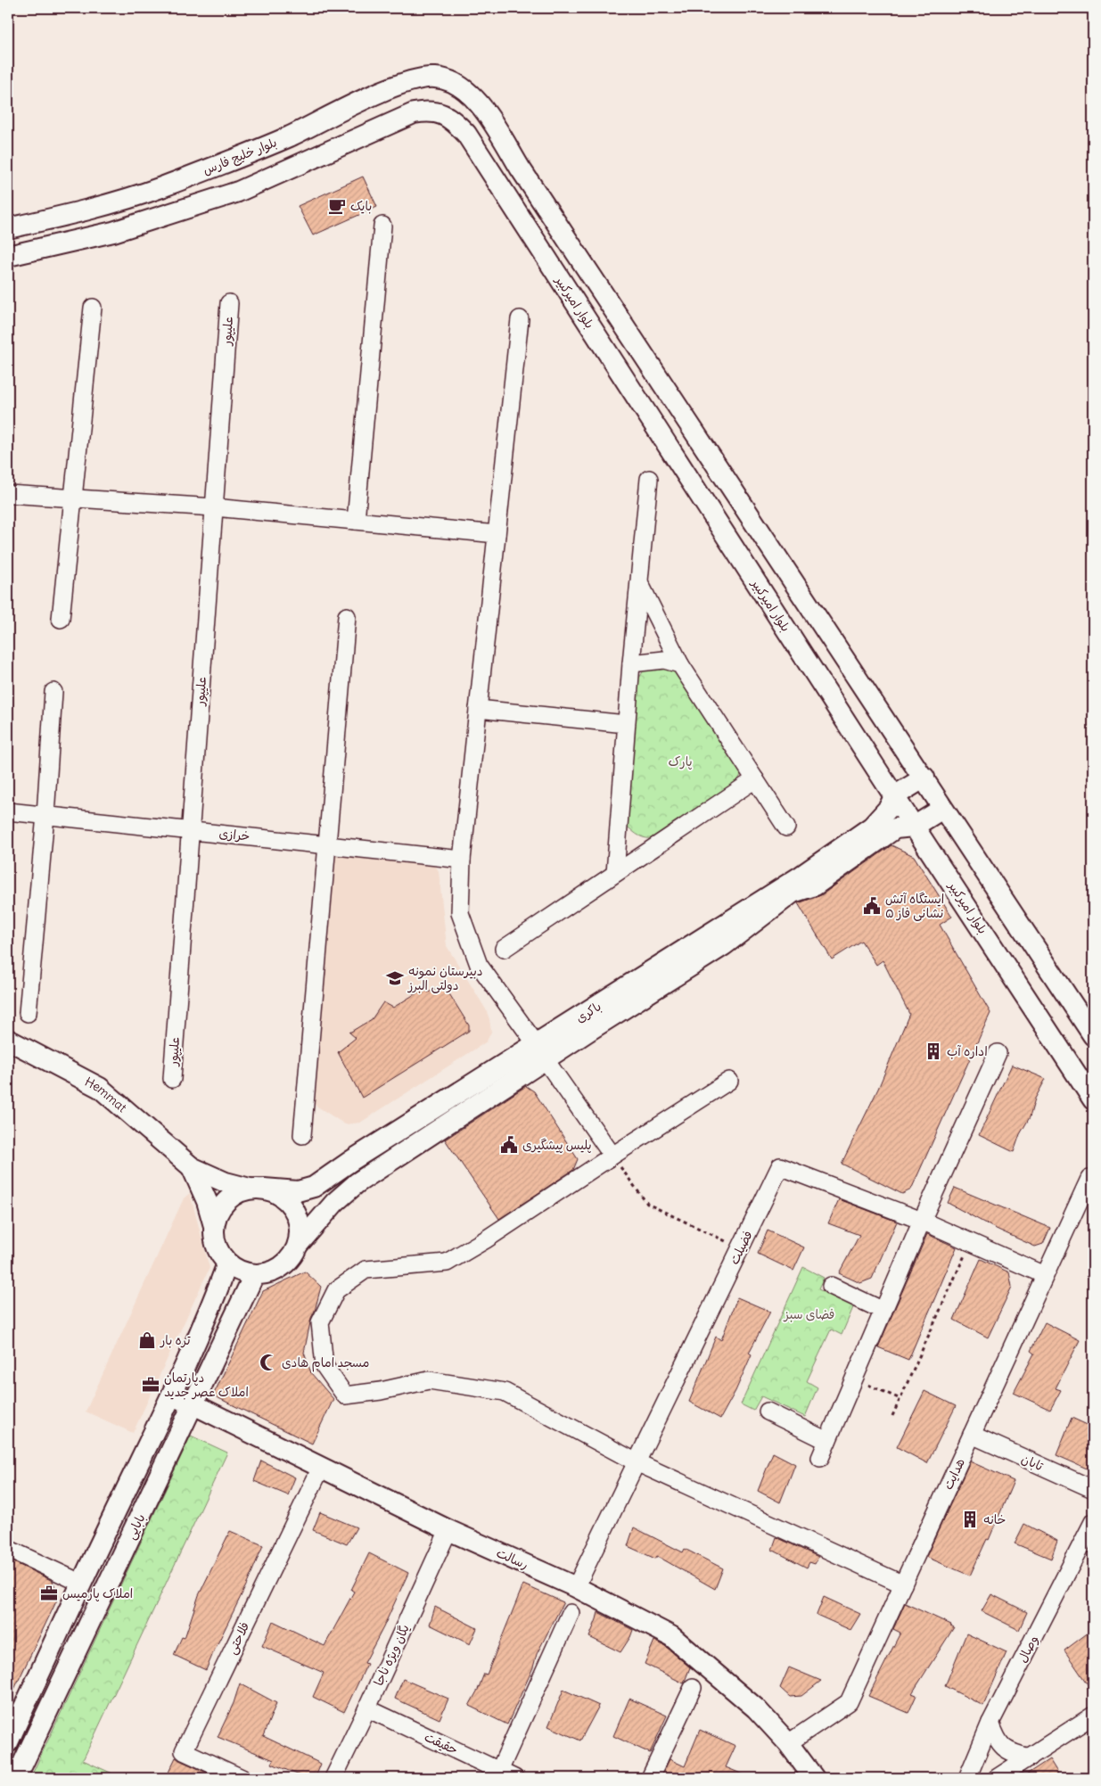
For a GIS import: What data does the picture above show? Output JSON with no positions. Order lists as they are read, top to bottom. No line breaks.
{"streets":{"street":["بلوار خلیج فارس","بلوار امیرکبیر","علیپور","خرازی","باکری","Hemmat","فضیلت","تابان","هدایت","بابایی","رسالت","فلاحتی","وصال","یگان ویژه ناجا","حقیقت"]},"crossings":[["بلوار امیرکبیر","باکری"],["علیپور","خرازی"],["باکری","بابایی"],["فضیلت","هدایت"],["فضیلت","رسالت"],["تابان","هدایت"],["هدایت","رسالت"],["بابایی","رسالت"],["رسالت","فلاحتی"],["رسالت","یگان ویژه ناجا"],["یگان ویژه ناجا","حقیقت"]],"parks":["پارک","فضای سبز"],"places":{"cafe":["بایک"],"public building":["ایستگاه آتش نشانی فاز ۵","پلیس پیشگیری"],"school or university":["دبیرستان نمونه دولتی البرز"],"building":["اداره آب","خانه"],"shop":["تره بار"],"mosque":["مسجد امام هادی"],"office":["دپارتمان املاک عصر جدید","املاک پارمیس"]}}
